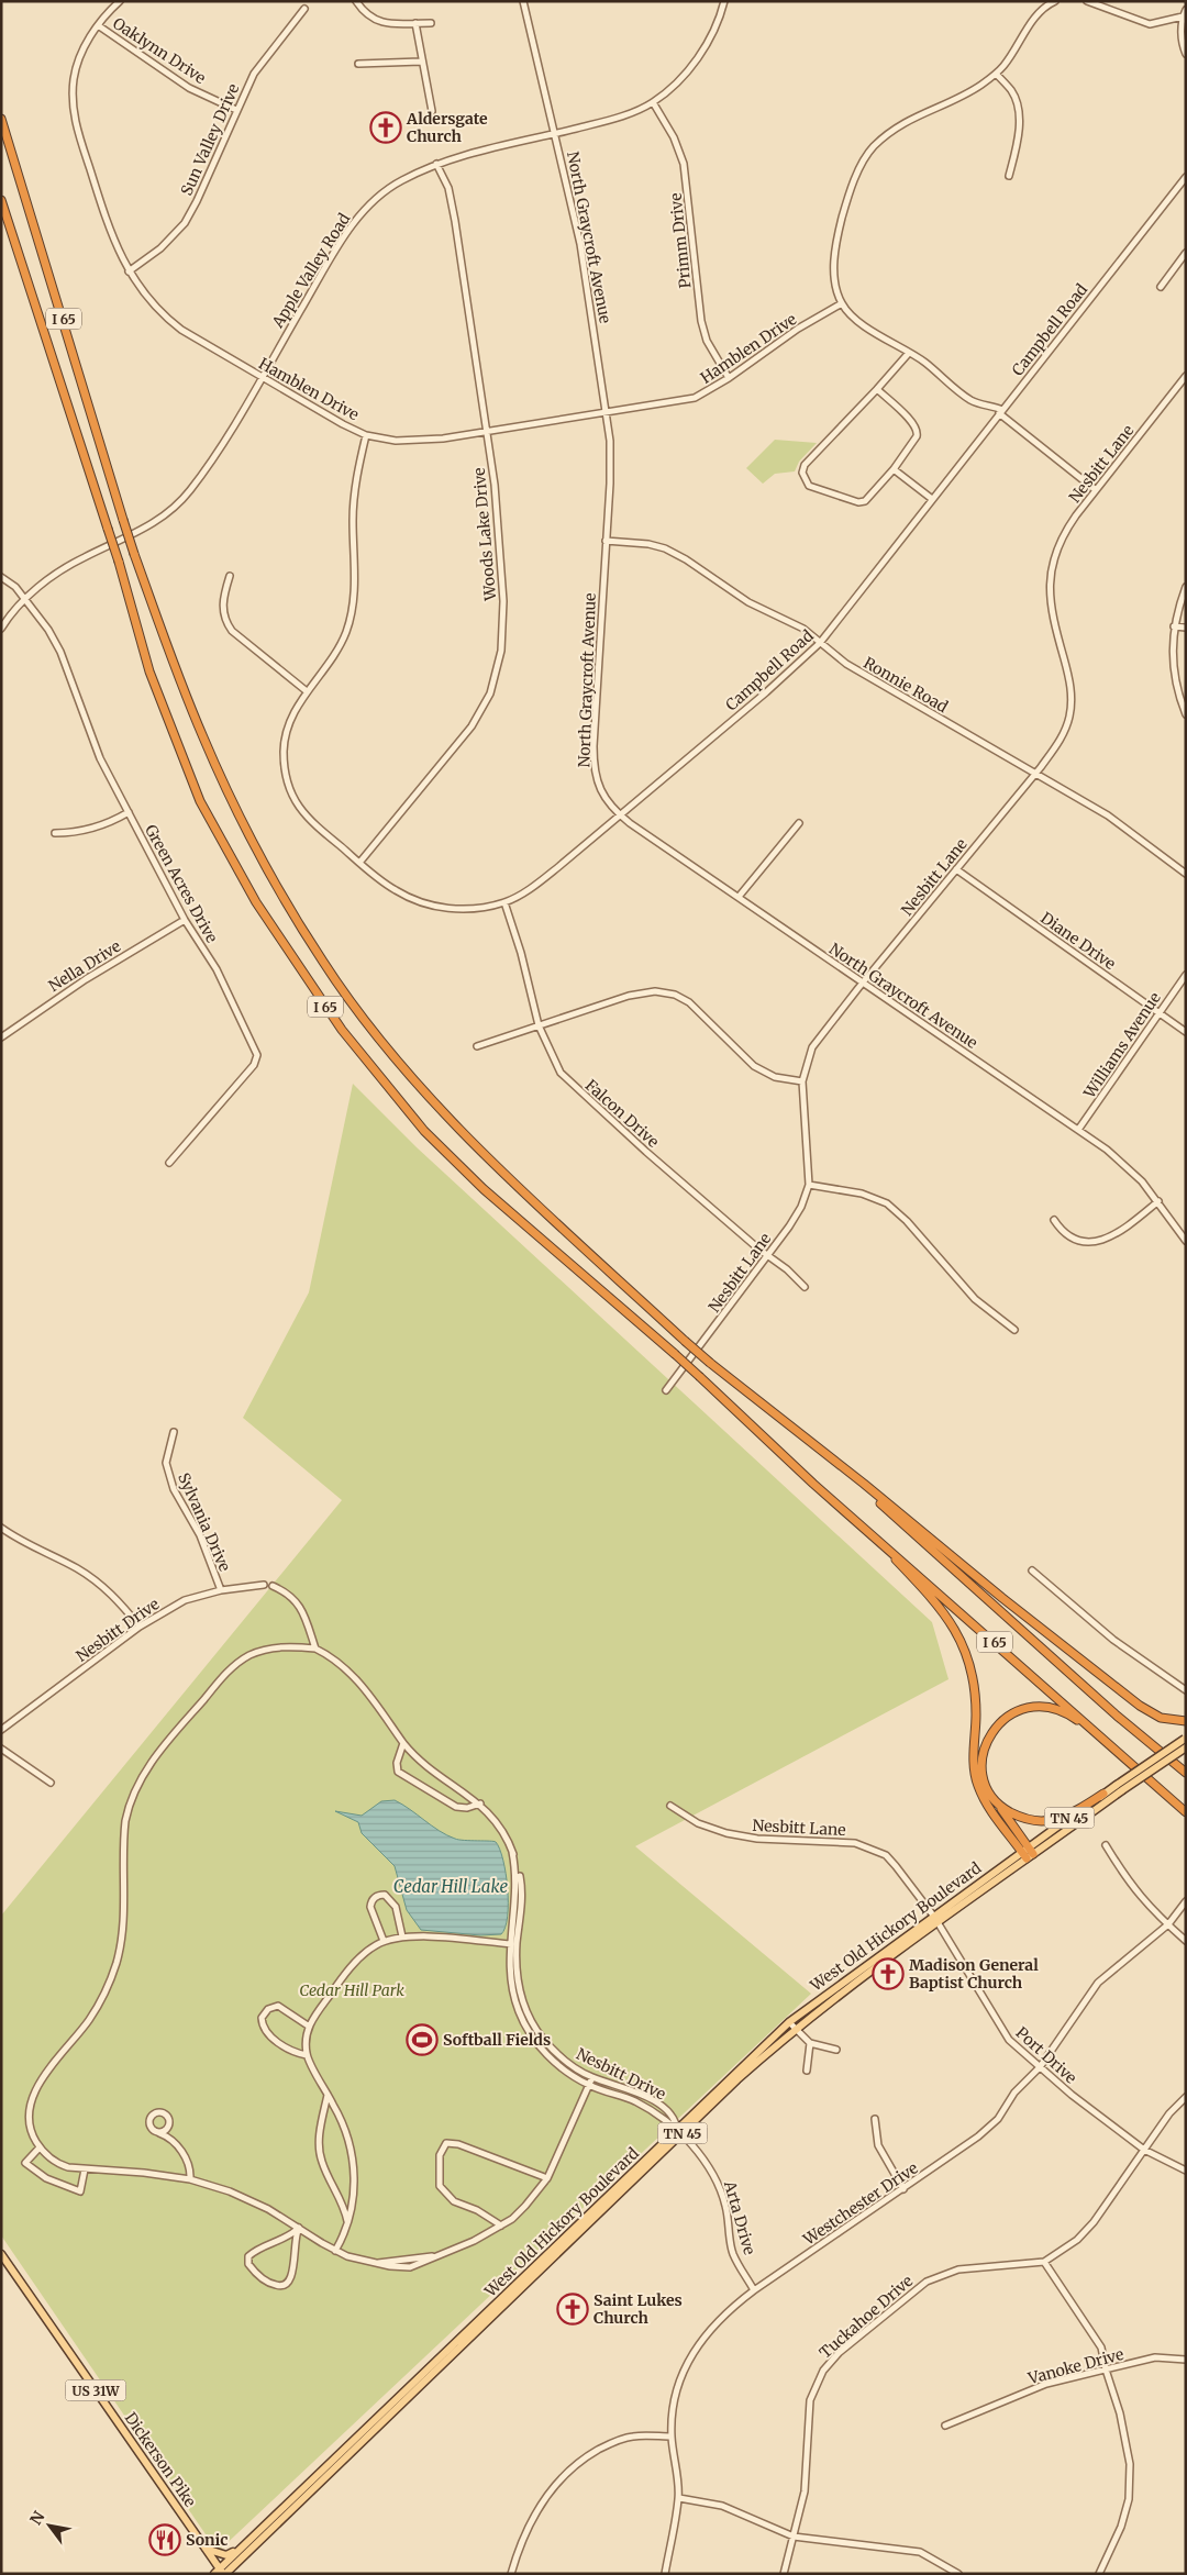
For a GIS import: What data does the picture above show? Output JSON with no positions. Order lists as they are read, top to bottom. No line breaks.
{"streets":{"highway":["I 65"],"main road":["TN 45","West Old Hickory Boulevard","US 31W","Dickerson Pike"],"street":["Oaklynn Drive","Sun Valley Drive","North Graycroft Avenue","Primm Drive","Apple Valley Road","Campbell Road","Hamblen Drive","Nesbitt Lane","Woods Lake Drive","Ronnie Road","Green Acres Drive","Diane Drive","Nella Drive","Williams Avenue","Falcon Drive","Sylvania Drive","Nesbitt Drive","Port Drive","Westchester Drive","Arta Drive","Tuckahoe Drive","Vanoke Drive"]},"crossings":[["Oaklynn Drive","Sun Valley Drive"],["Oaklynn Drive","Hamblen Drive"],["Sun Valley Drive","Hamblen Drive"],["North Graycroft Avenue","Apple Valley Road"],["North Graycroft Avenue","Campbell Road"],["North Graycroft Avenue","Hamblen Drive"],["North Graycroft Avenue","Nesbitt Lane"],["North Graycroft Avenue","Ronnie Road"],["North Graycroft Avenue","Williams Avenue"],["Primm Drive","Apple Valley Road"],["Primm Drive","Hamblen Drive"],["Apple Valley Road","Hamblen Drive"],["Apple Valley Road","Woods Lake Drive"],["Apple Valley Road","Green Acres Drive"],["Campbell Road","Hamblen Drive"],["Campbell Road","Woods Lake Drive"],["Campbell Road","Ronnie Road"],["Campbell Road","Falcon Drive"],["Hamblen Drive","Woods Lake Drive"],["Nesbitt Lane","Ronnie Road"],["Nesbitt Lane","Diane Drive"],["Nesbitt Lane","Falcon Drive"],["Nesbitt Lane","West Old Hickory Boulevard"],["Nesbitt Lane","Port Drive"],["Green Acres Drive","Nella Drive"],["Diane Drive","Williams Avenue"],["Sylvania Drive","Nesbitt Drive"],["Nesbitt Drive","West Old Hickory Boulevard"],["Nesbitt Drive","Arta Drive"],["West Old Hickory Boulevard","Port Drive"],["West Old Hickory Boulevard","Arta Drive"],["West Old Hickory Boulevard","Dickerson Pike"],["Port Drive","Westchester Drive"],["Westchester Drive","Arta Drive"]],"water":["Cedar Hill Lake"],"parks":["Cedar Hill Park"],"places":{"church":["Aldersgate Church","Madison General Baptist Church","Saint Lukes Church"],"sports":["Softball Fields"],"restaurant":["Sonic"]},"north":"top left"}
